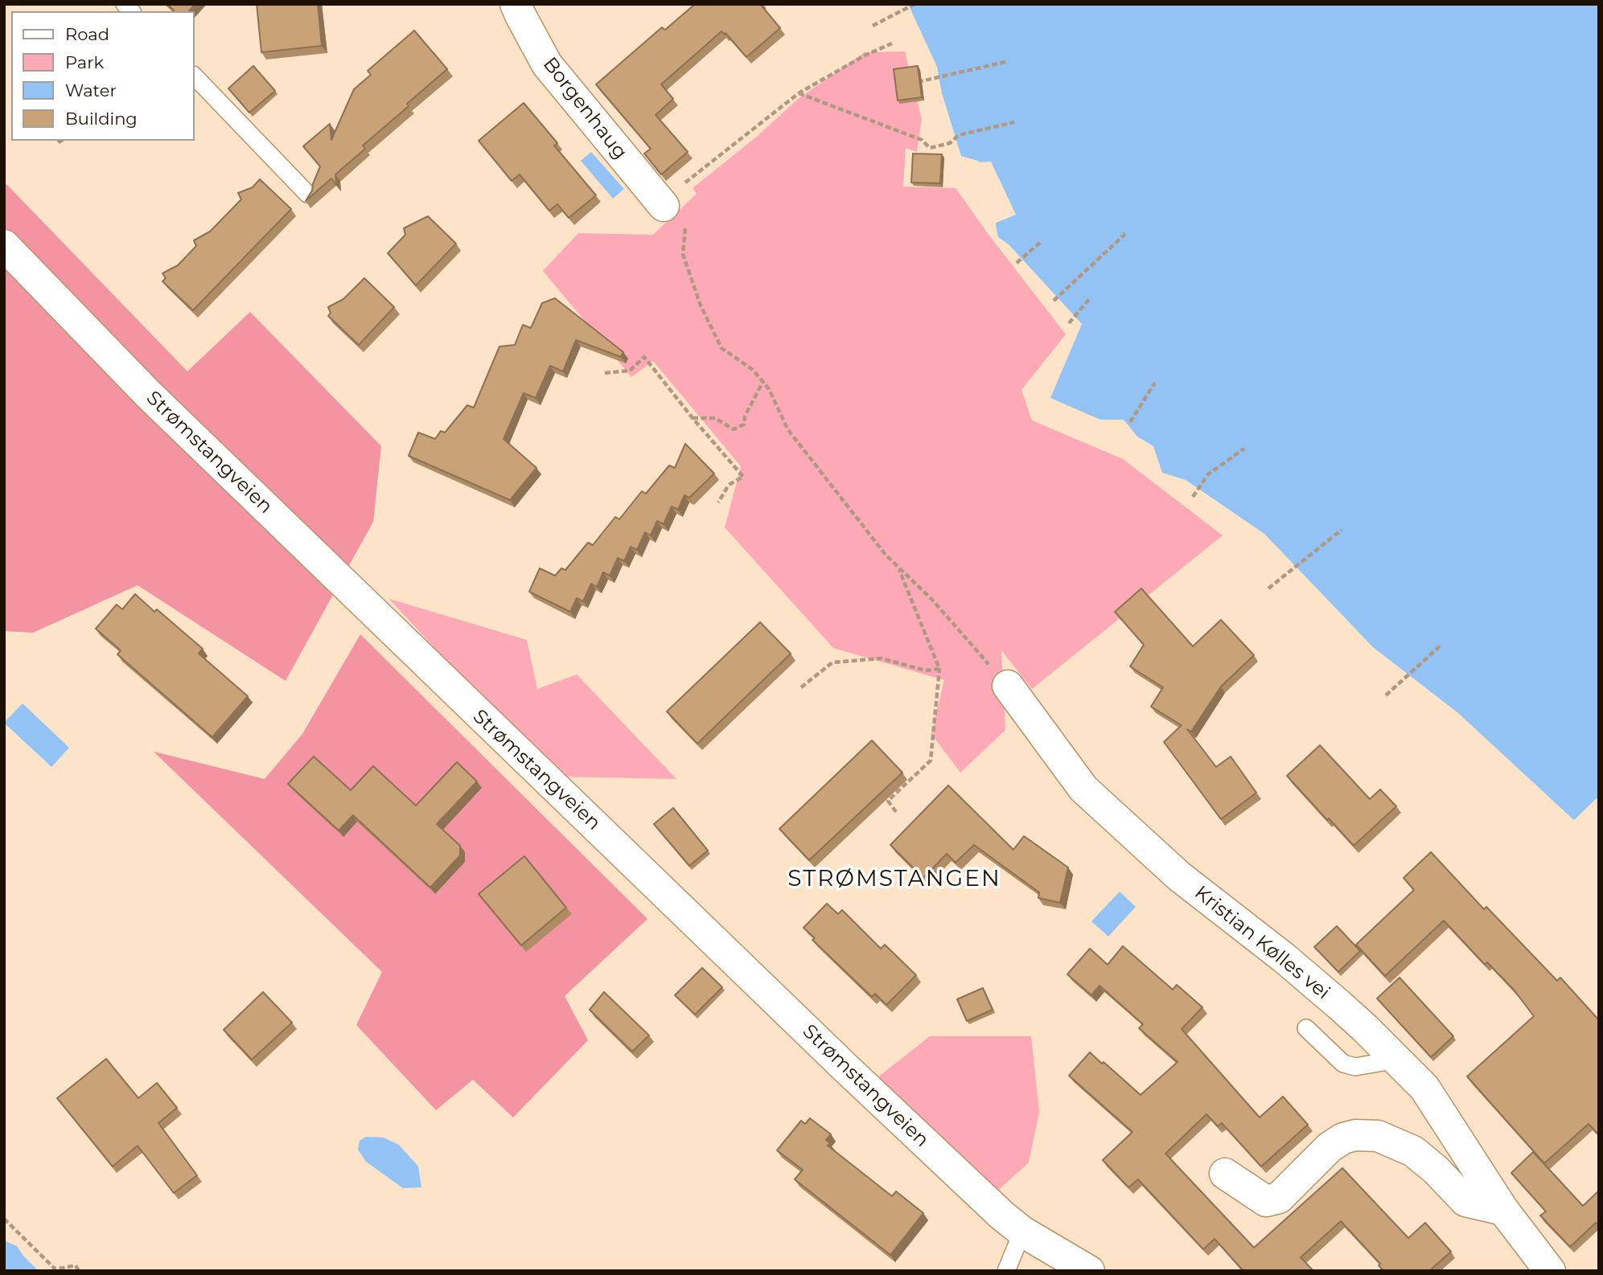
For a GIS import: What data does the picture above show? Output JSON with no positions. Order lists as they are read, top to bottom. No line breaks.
{"streets":{"street":["Borgenhaug","Strømstangveien","Kristian Kølles vei"]},"districts":["STRØMSTANGEN"],"legend":["Road","Park","Water","Building"]}
